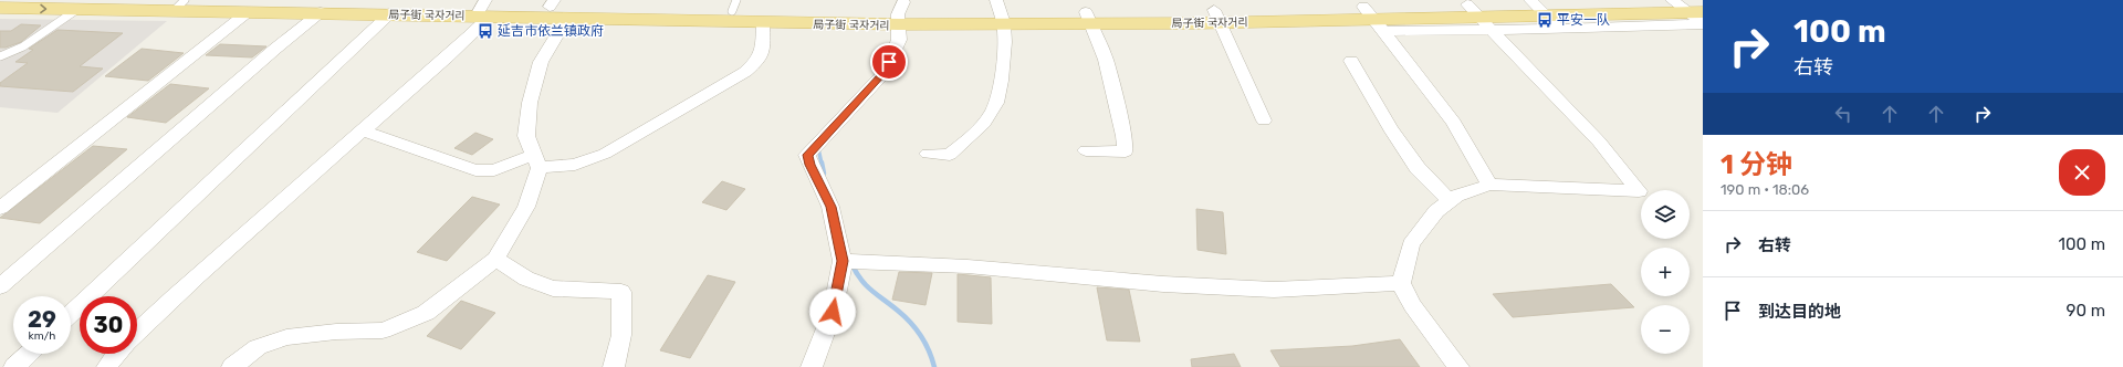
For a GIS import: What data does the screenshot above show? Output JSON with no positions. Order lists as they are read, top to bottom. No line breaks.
{"streets":{"main road":["局子街 국자거리"]},"places":{"bus stop":["平安一队","延吉市依兰镇政府"]},"page":{"turn":["100 m","右转"],"heading":["1 分钟","190 m · 18:06"],"map_buttons":["+","−"],"list":[{"name":"右转","value":"100 m"},{"name":"到达目的地","value":"90 m"}],"speed":"29 km/h","limit":"30"}}
